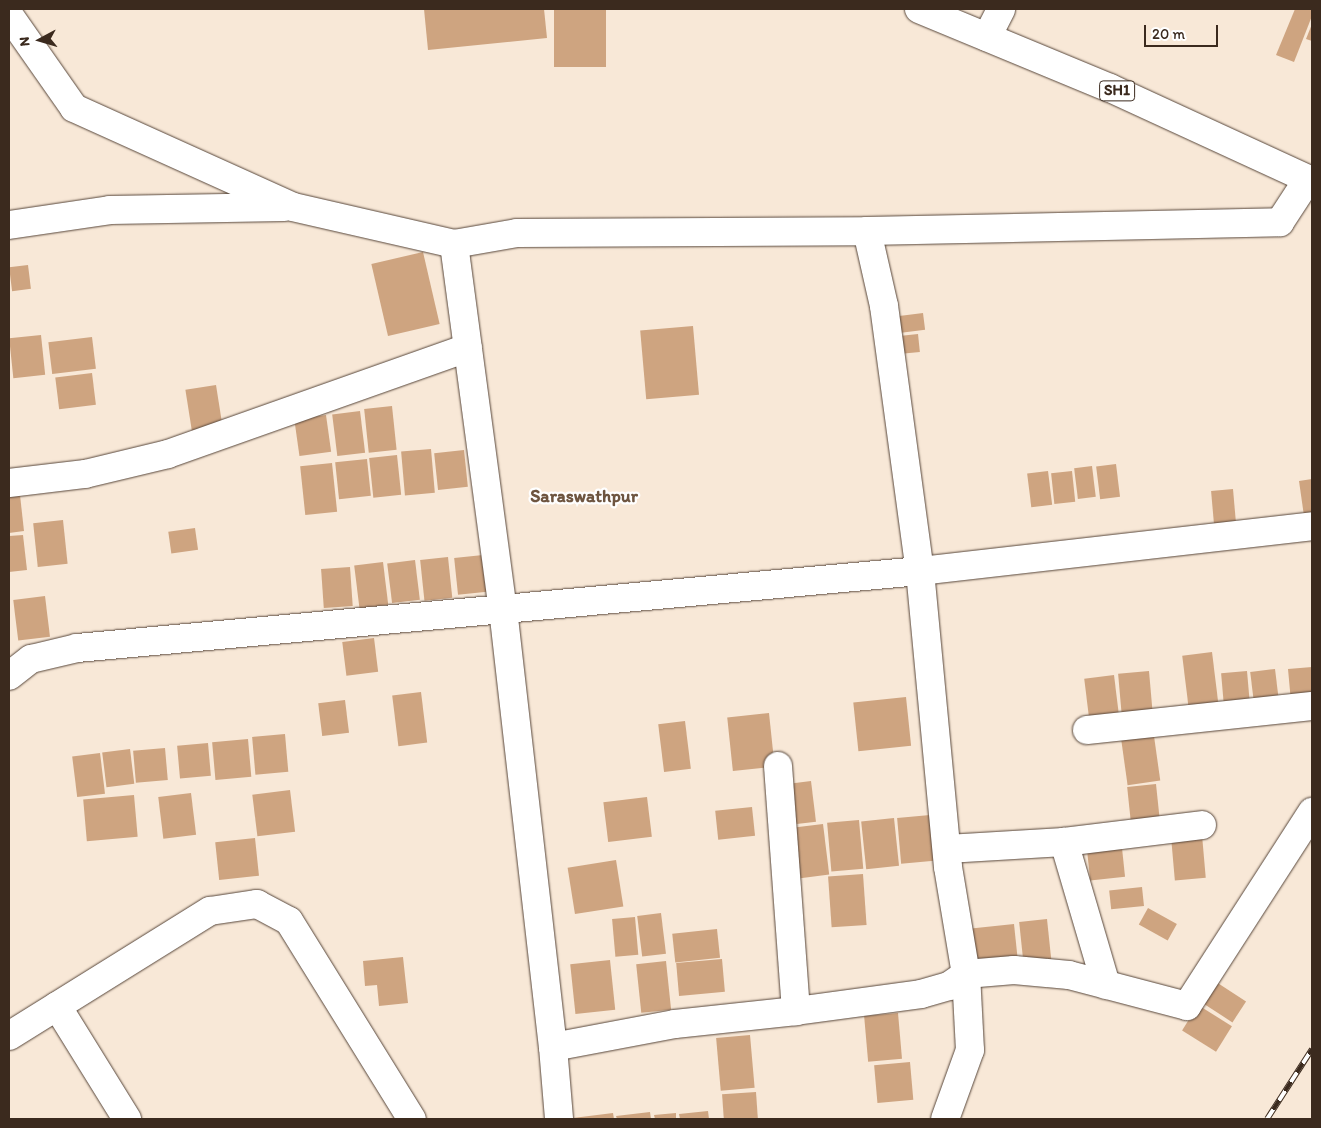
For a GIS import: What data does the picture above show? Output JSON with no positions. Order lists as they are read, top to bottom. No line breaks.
{"streets":{"street":["SH1"]},"districts":["Saraswathpur"],"scale_bar":"20 m","north":"left"}
